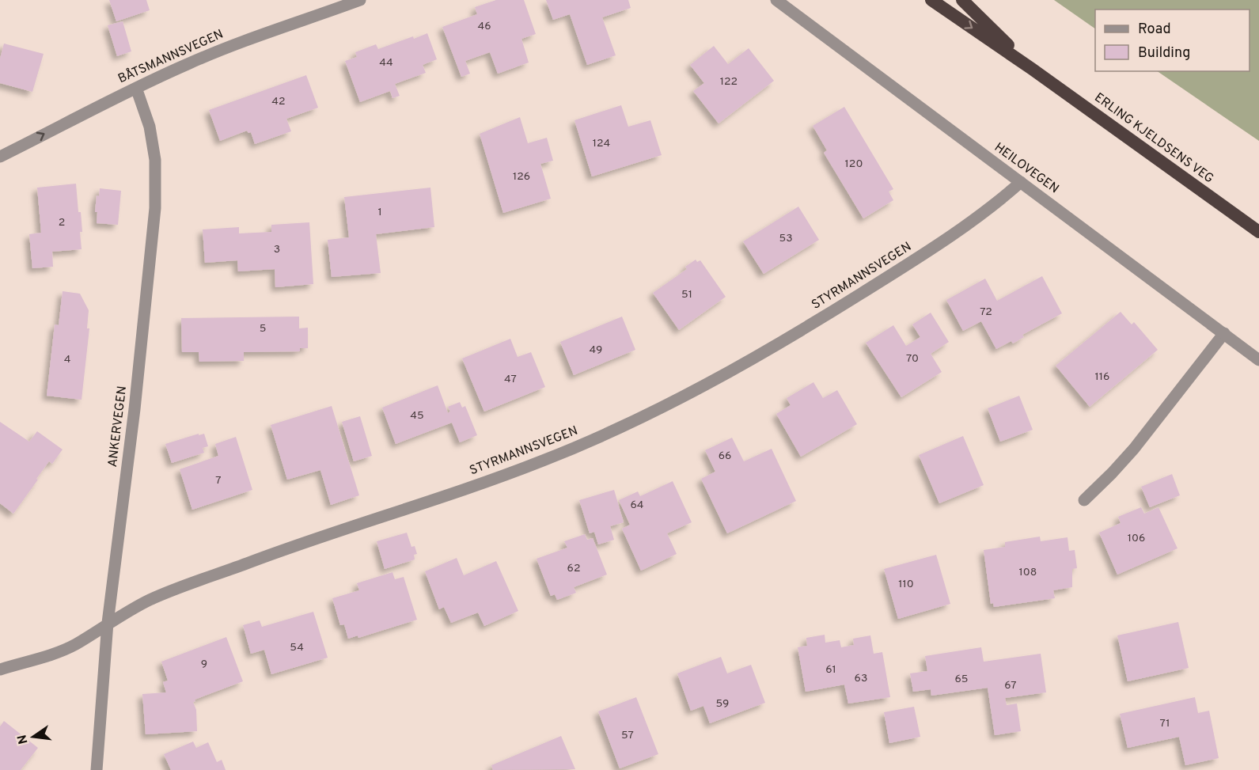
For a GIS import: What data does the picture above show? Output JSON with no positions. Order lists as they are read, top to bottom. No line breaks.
{"streets":{"highway":["ERLING KJELDSENS VEG"],"street":["BÅTSMANNSVEGEN","HEILOVEGEN","STYRMANNSVEGEN","ANKERVEGEN"]},"crossings":[["BÅTSMANNSVEGEN","ANKERVEGEN"],["HEILOVEGEN","STYRMANNSVEGEN"],["STYRMANNSVEGEN","ANKERVEGEN"]],"one_way":["BÅTSMANNSVEGEN"],"house_numbers":["46","44","122","42","124","120","126","1","2","53","3","51","72","5","49","70","4","116","47","45","66","7","64","106","62","108","110","54","9","61","63","65","67","59","71","57"],"legend":["Road","Building"],"north":"left"}
